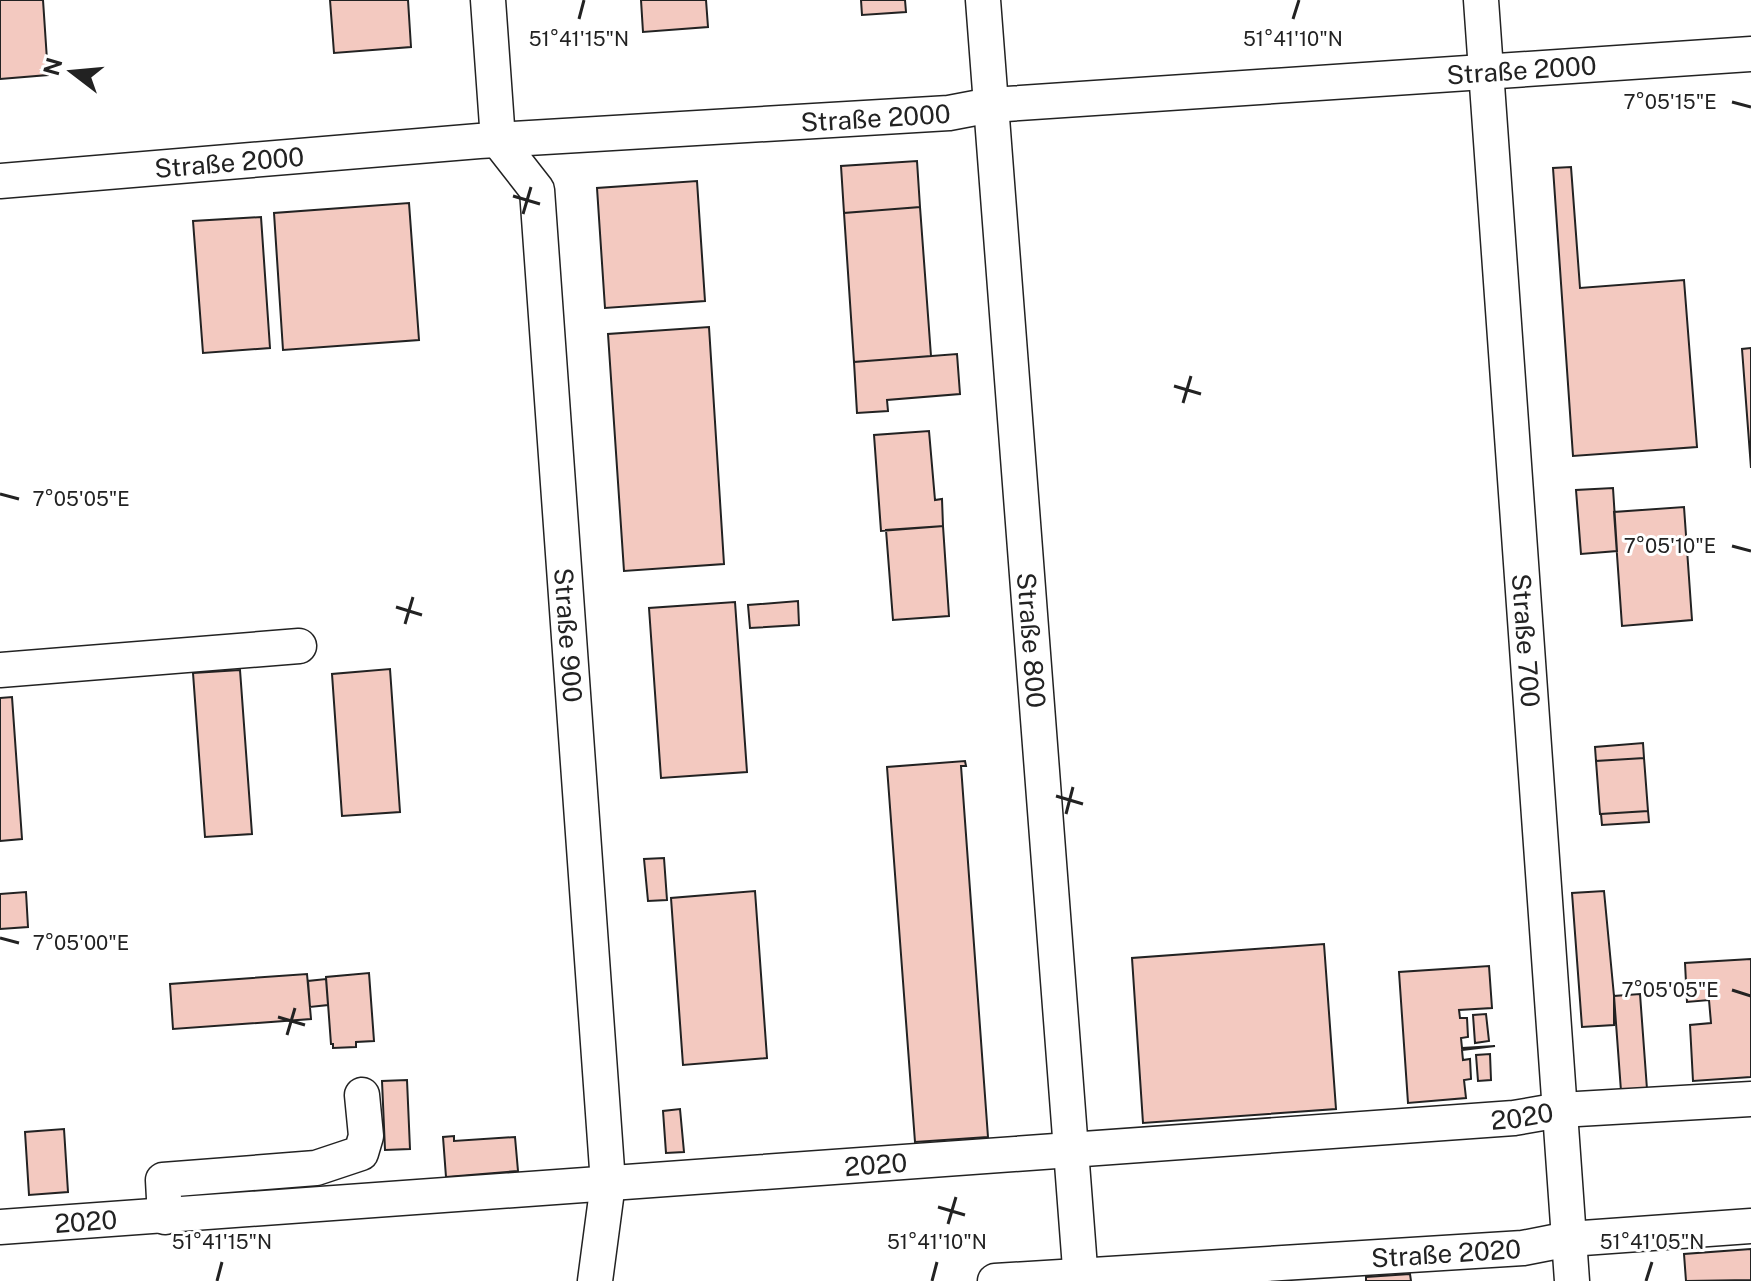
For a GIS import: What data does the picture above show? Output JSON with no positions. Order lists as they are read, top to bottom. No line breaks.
{"streets":{"lane":["Straße 2000","Straße 900","Straße 800","Straße 700","2020","Straße 2020"]},"crossings":[["Straße 2000","Straße 900"],["Straße 2000","Straße 800"],["Straße 2000","Straße 700"],["Straße 900","2020"],["Straße 800","2020"],["Straße 800","Straße 2020"],["Straße 700","2020"],["Straße 700","Straße 2020"]],"north":"left","coordinates":["51°41'15\"N","51°41'10\"N","7°05'15\"E","7°05'05\"E","7°05'10\"E","7°05'00\"E","51°41'05\"N"]}
